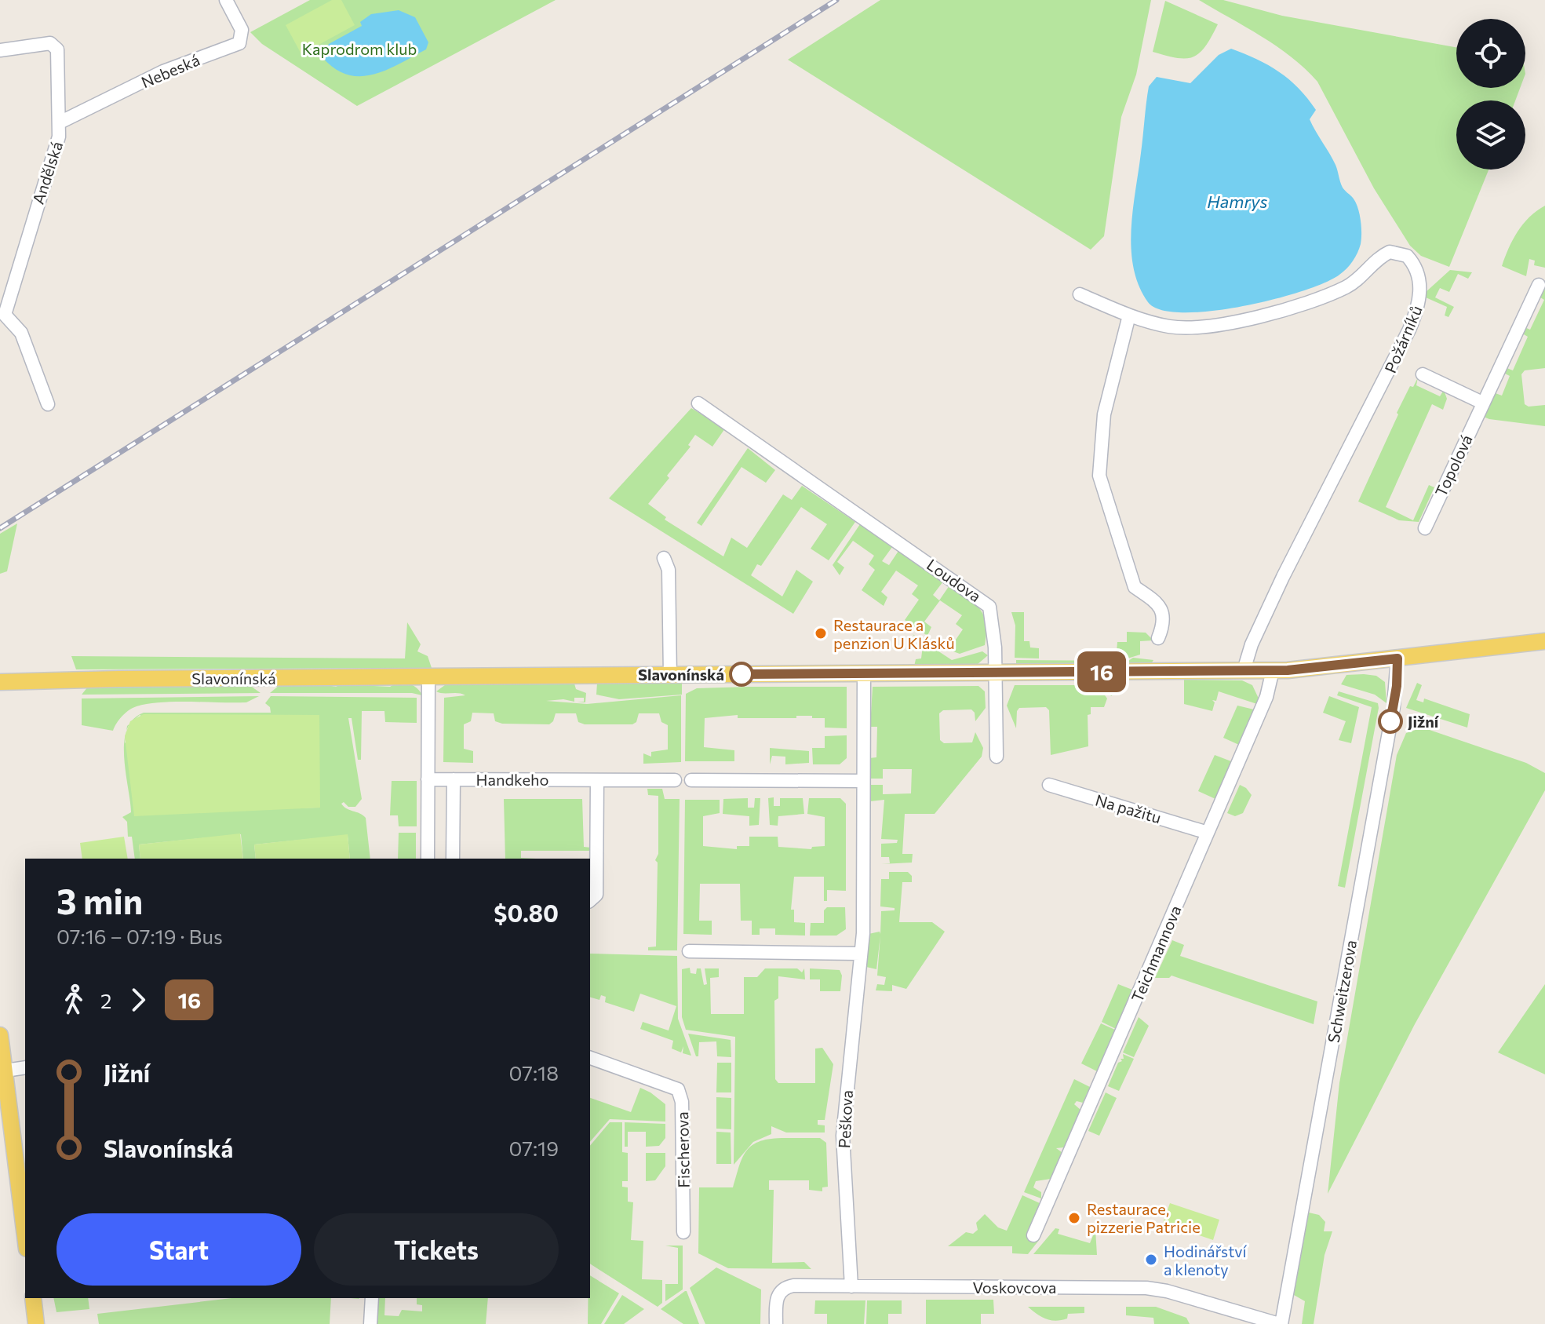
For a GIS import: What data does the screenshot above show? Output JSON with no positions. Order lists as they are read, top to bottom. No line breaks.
{"streets":{"main road":["Slavonínská"],"street":["Nebeská","Andělská","Požárníků","Topolová","Loudova","Handkeho","Na pažitu","Teichmannova","Schweitzerova","Peškova","Fischerova","Voskovcova"]},"crossings":[["Nebeská","Andělská"],["Požárníků","Slavonínská"],["Loudova","Slavonínská"],["Slavonínská","Peškova"],["Na pažitu","Teichmannova"],["Schweitzerova","Voskovcova"],["Peškova","Voskovcova"]],"water":["Hamrys"],"parks":["Kaprodrom klub"],"places":["Restaurace a penzion U Klásků","Slavonínská","Jižní","Restaurace, pizzerie Patricie","Hodinářství a klenoty"],"lines":["bus line 16"],"page":{"on_map":"16","heading":["3 min","07:16 – 07:19 · Bus","$0.80"],"legs":["2","16"],"list":[{"name":"Jižní","value":"07:18"},{"name":"Slavonínská","value":"07:19"}],"buttons":["Start","Tickets"]}}
